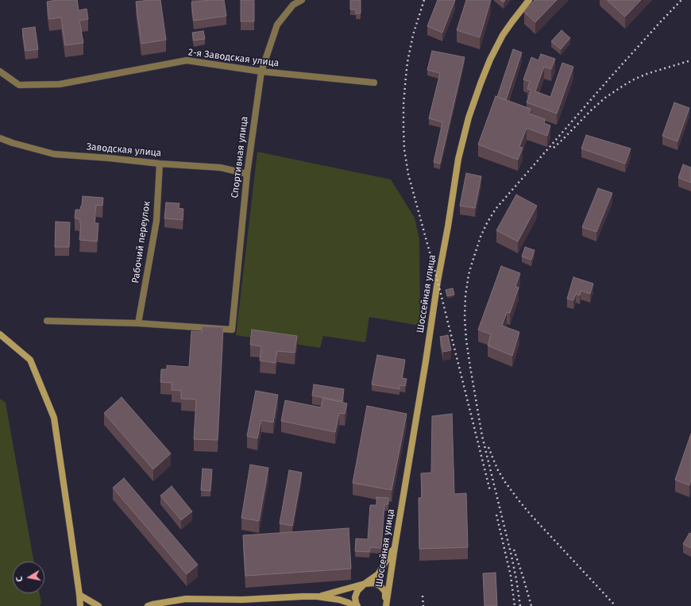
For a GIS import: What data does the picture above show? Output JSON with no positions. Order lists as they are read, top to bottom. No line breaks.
{"streets":{"main road":["Шоссейная улица"],"street":["2-я Заводская улица","Заводская улица","Спортивная улица","Рабочий переулок"]},"crossings":[["2-я Заводская улица","Спортивная улица"],["Заводская улица","Спортивная улица"],["Заводская улица","Рабочий переулок"],["Спортивная улица","Рабочий переулок"]],"north":"left"}
